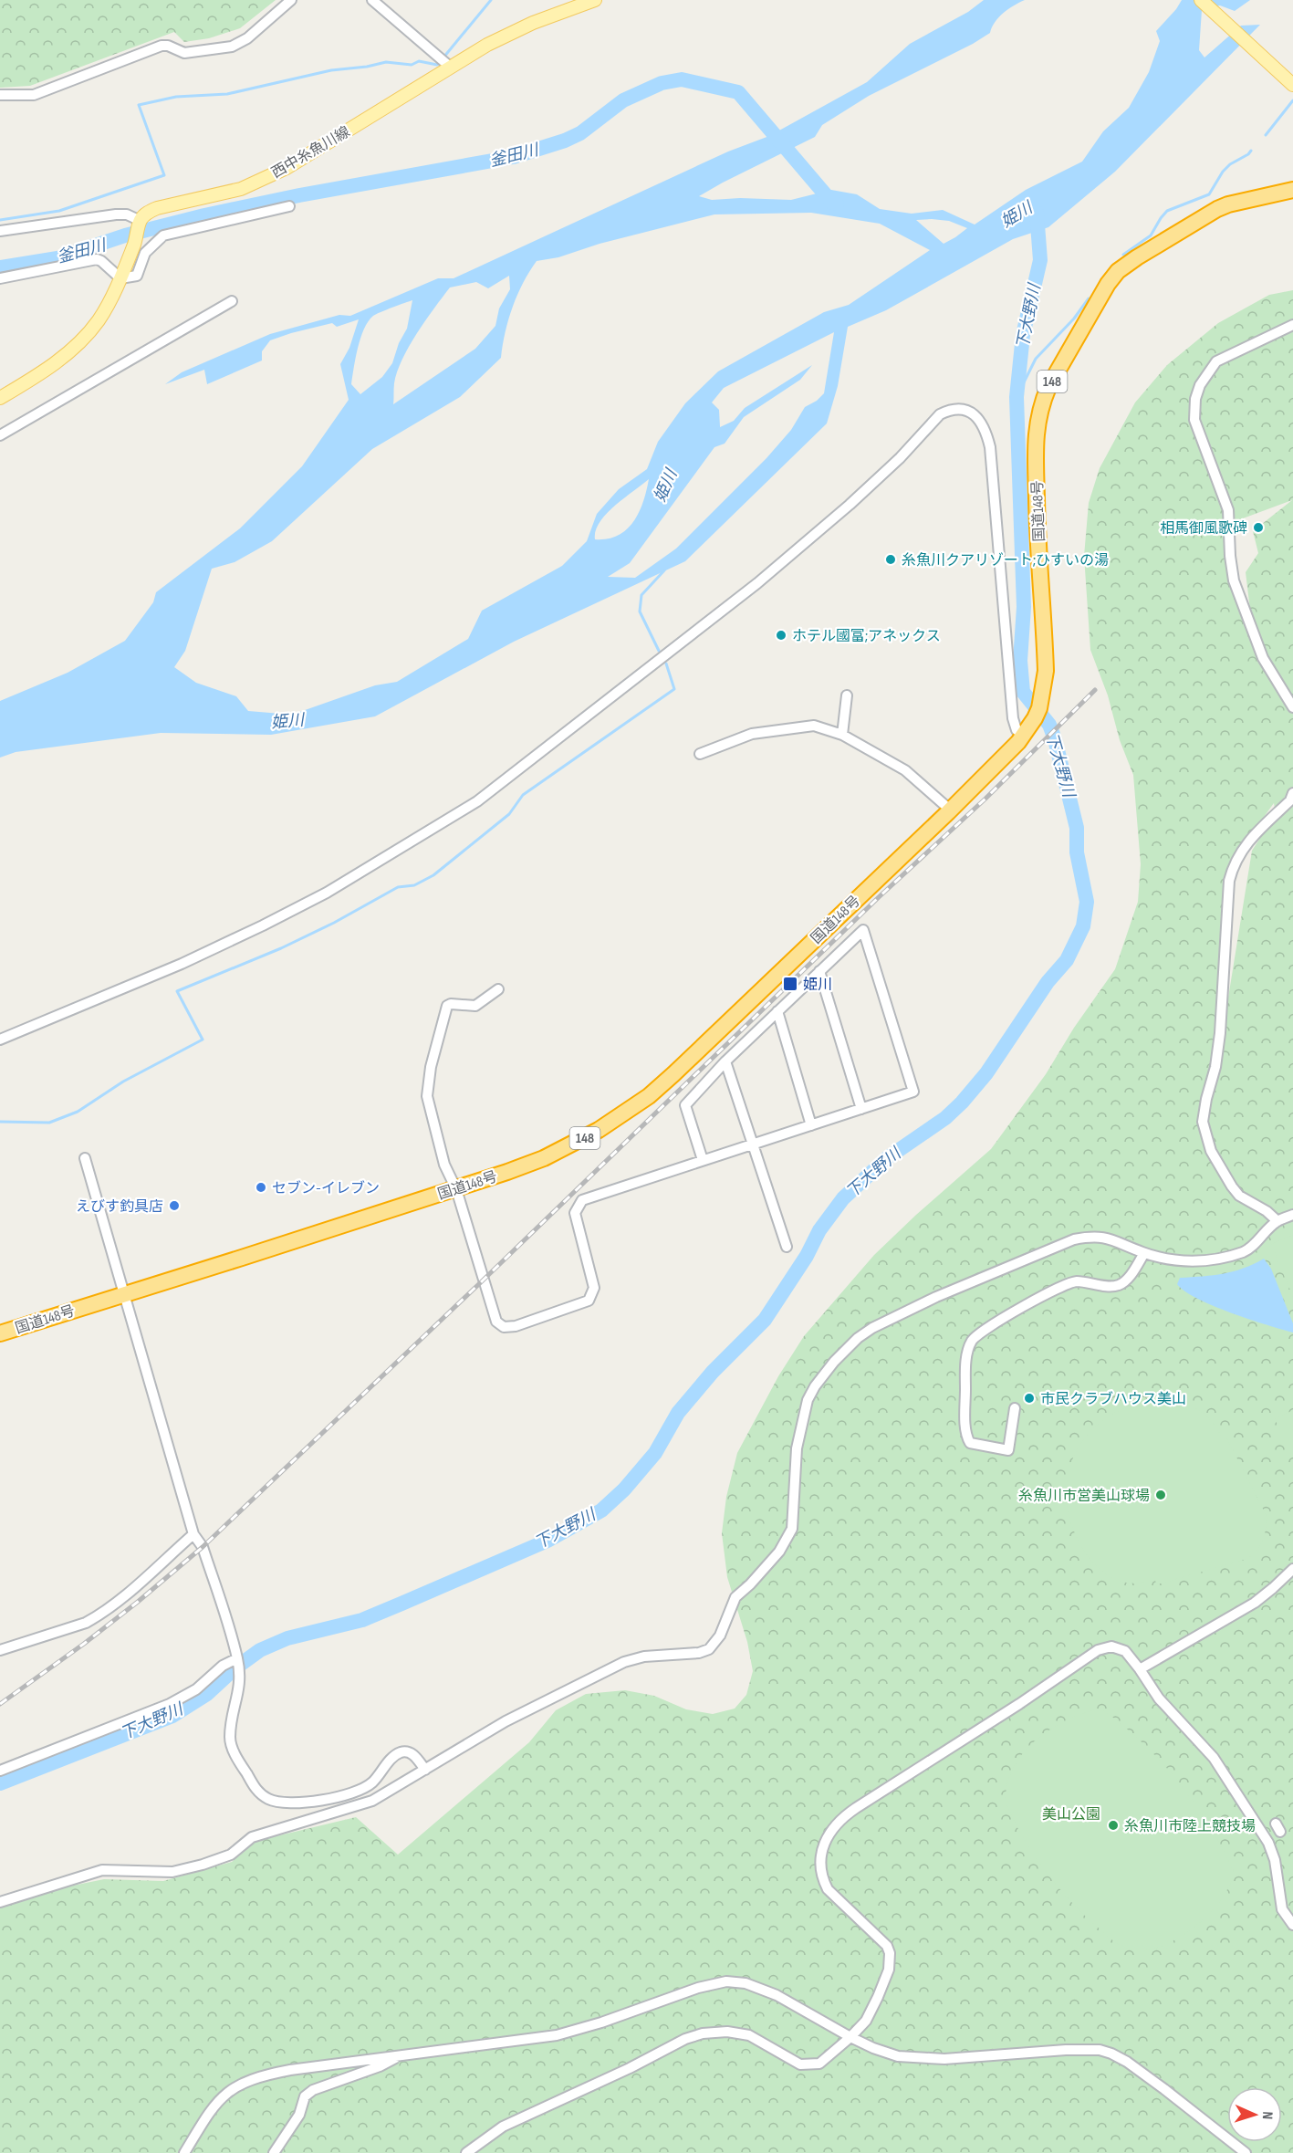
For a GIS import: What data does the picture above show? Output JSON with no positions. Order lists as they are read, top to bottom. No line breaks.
{"streets":{"highway":["148","国道148号"],"main road":["西中糸魚川線"]},"water":["釜田川","姫川","下大野川"],"parks":["美山公園"],"places":{"other":["相馬御風歌碑","糸魚川クアリゾート;ひすいの湯","ホテル國富;アネックス","セブン-イレブン","えびす釣具店","市民クラブハウス美山","糸魚川市営美山球場","糸魚川市陸上競技場"],"transit":["姫川"]},"north":"right"}
